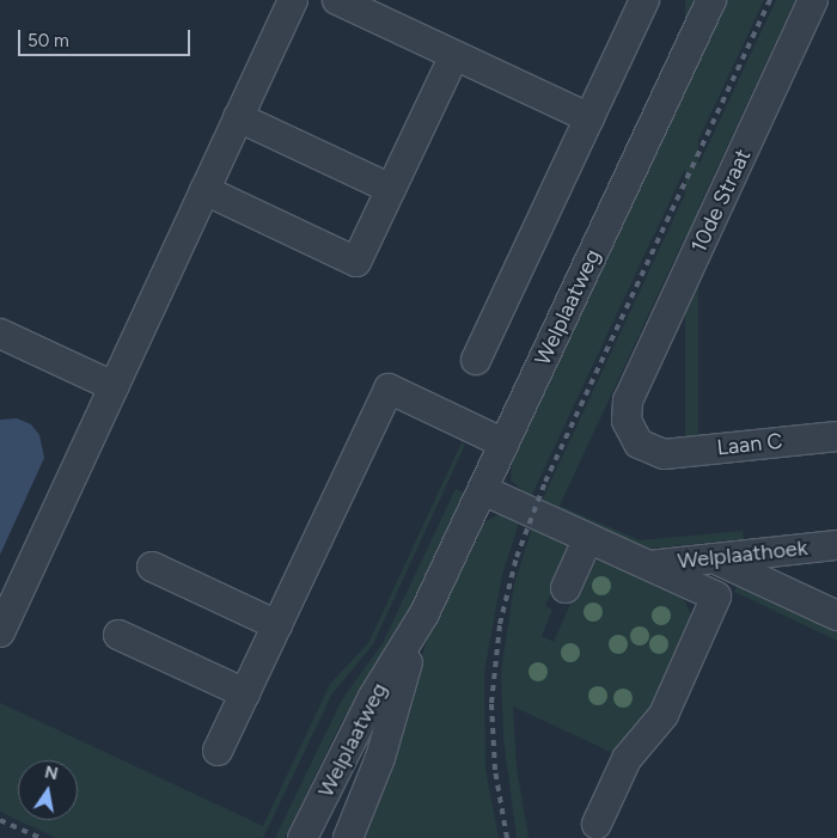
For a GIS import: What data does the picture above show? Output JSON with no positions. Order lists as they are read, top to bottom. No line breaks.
{"streets":{"street":["10de Straat","Welplaatweg","Laan C","Welplaathoek"]},"crossings":[["10de Straat","Laan C"],["Welplaatweg","Welplaathoek"]],"scale_bar":"50 m","north":"top"}
